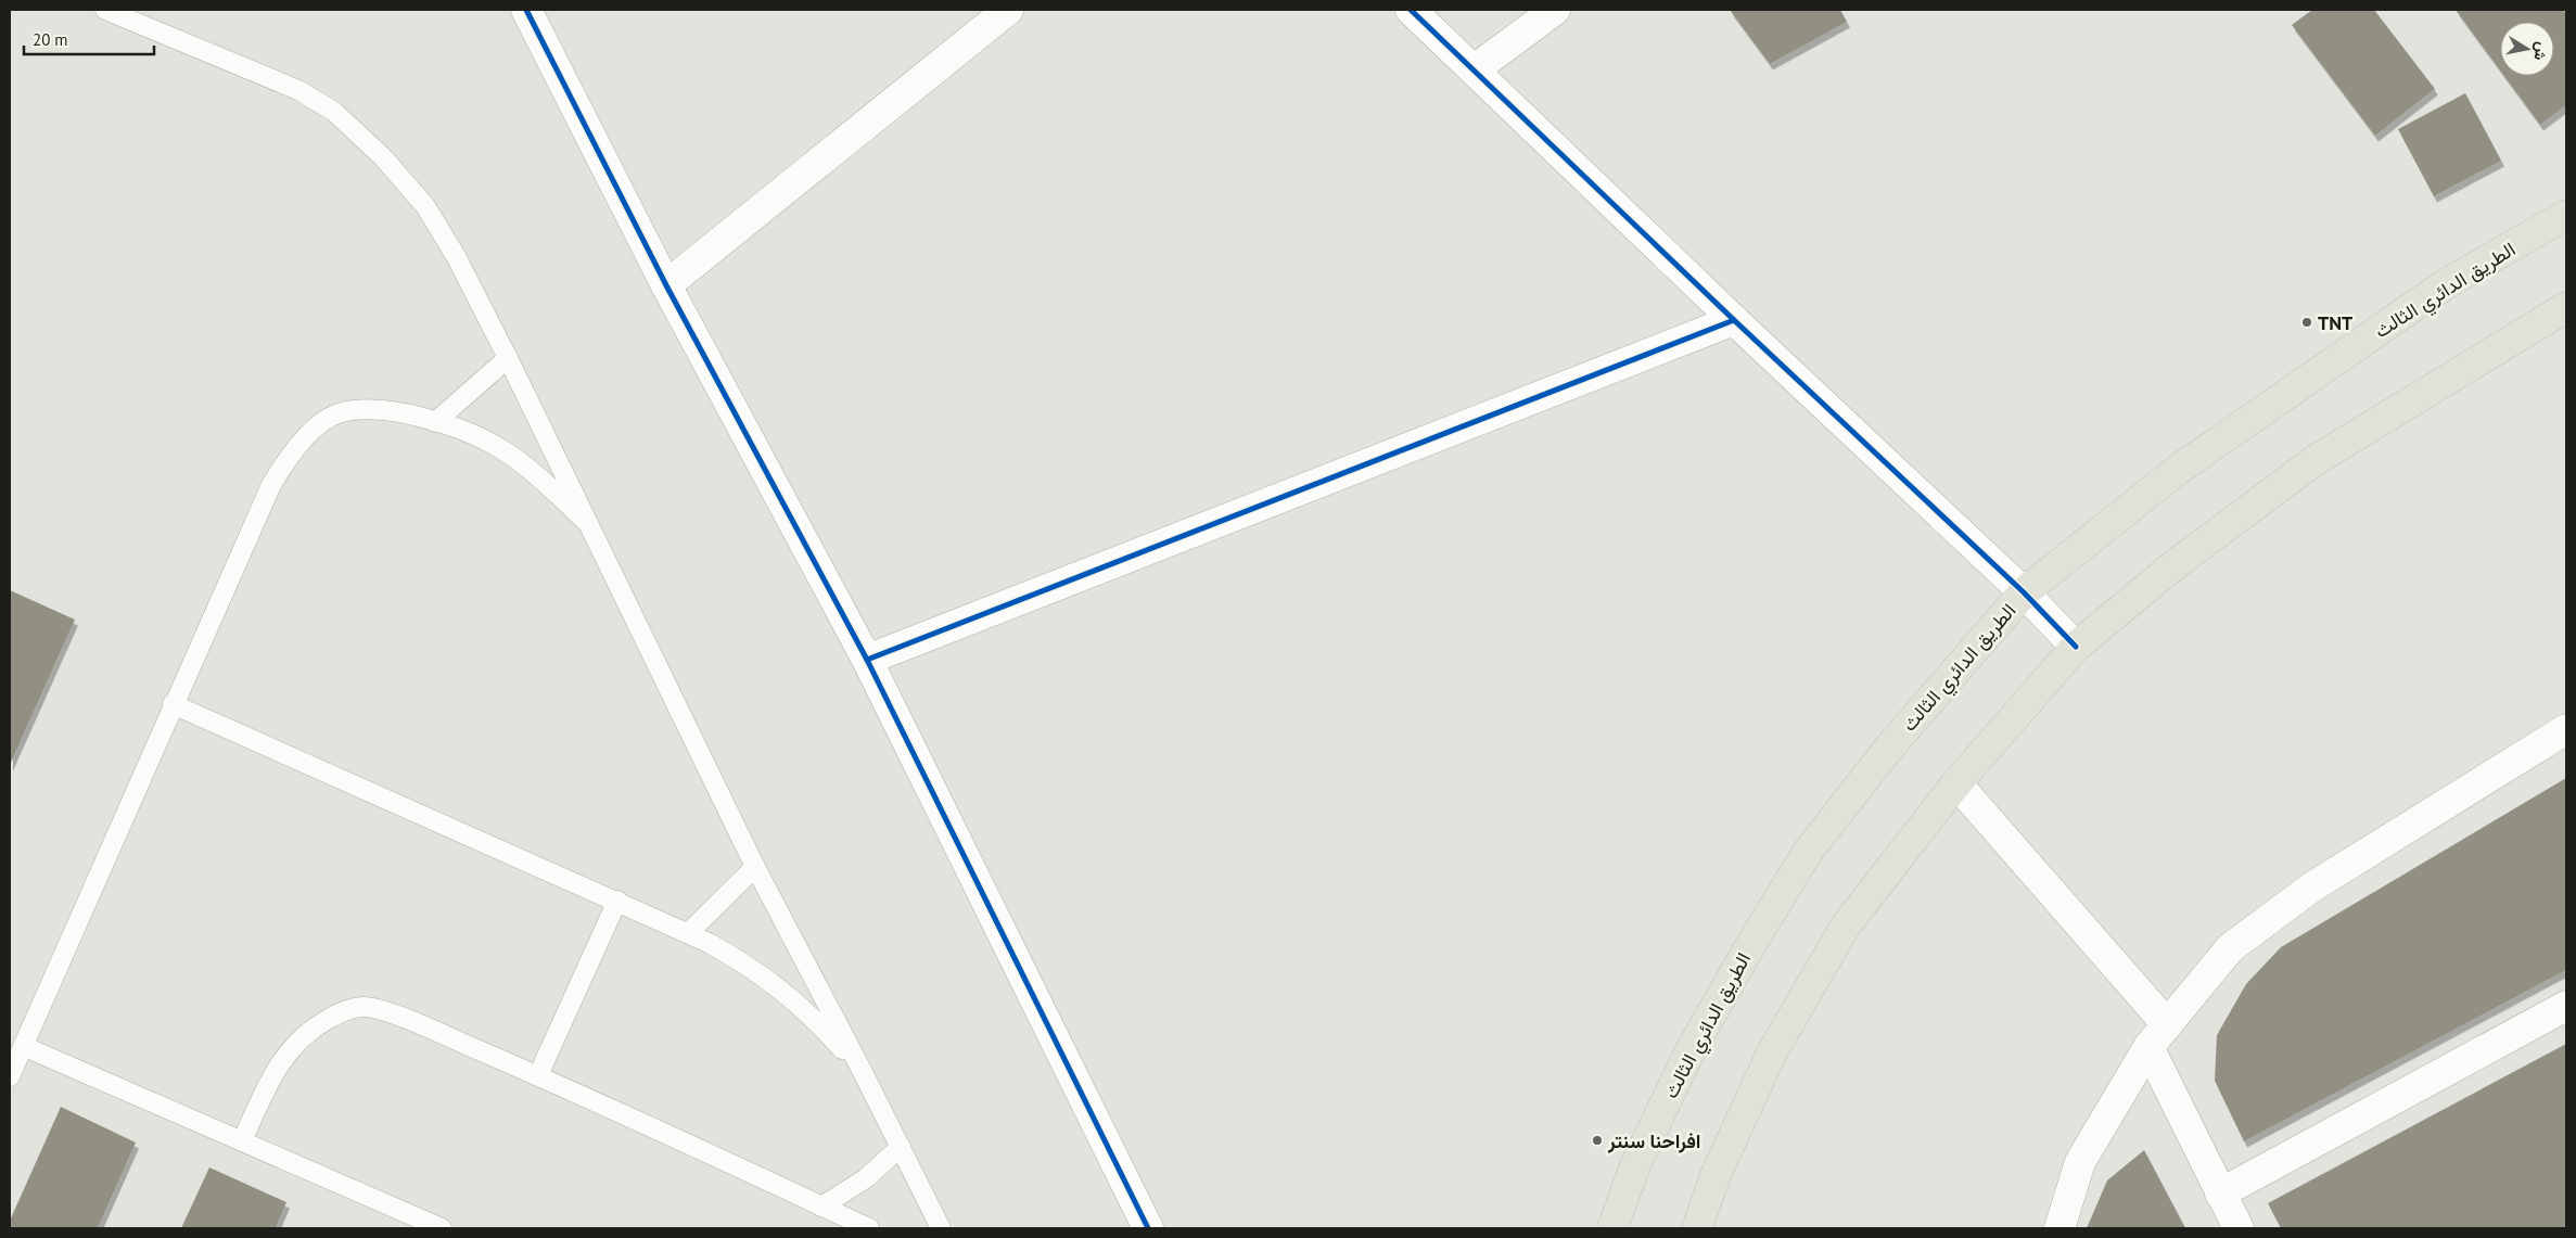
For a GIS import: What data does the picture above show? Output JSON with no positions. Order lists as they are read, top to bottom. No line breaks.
{"streets":{"main road":["الطريق الدائري الثالث"]},"places":["TNT","افراحنا سنتر"],"scale_bar":"20 m","north":"right"}
